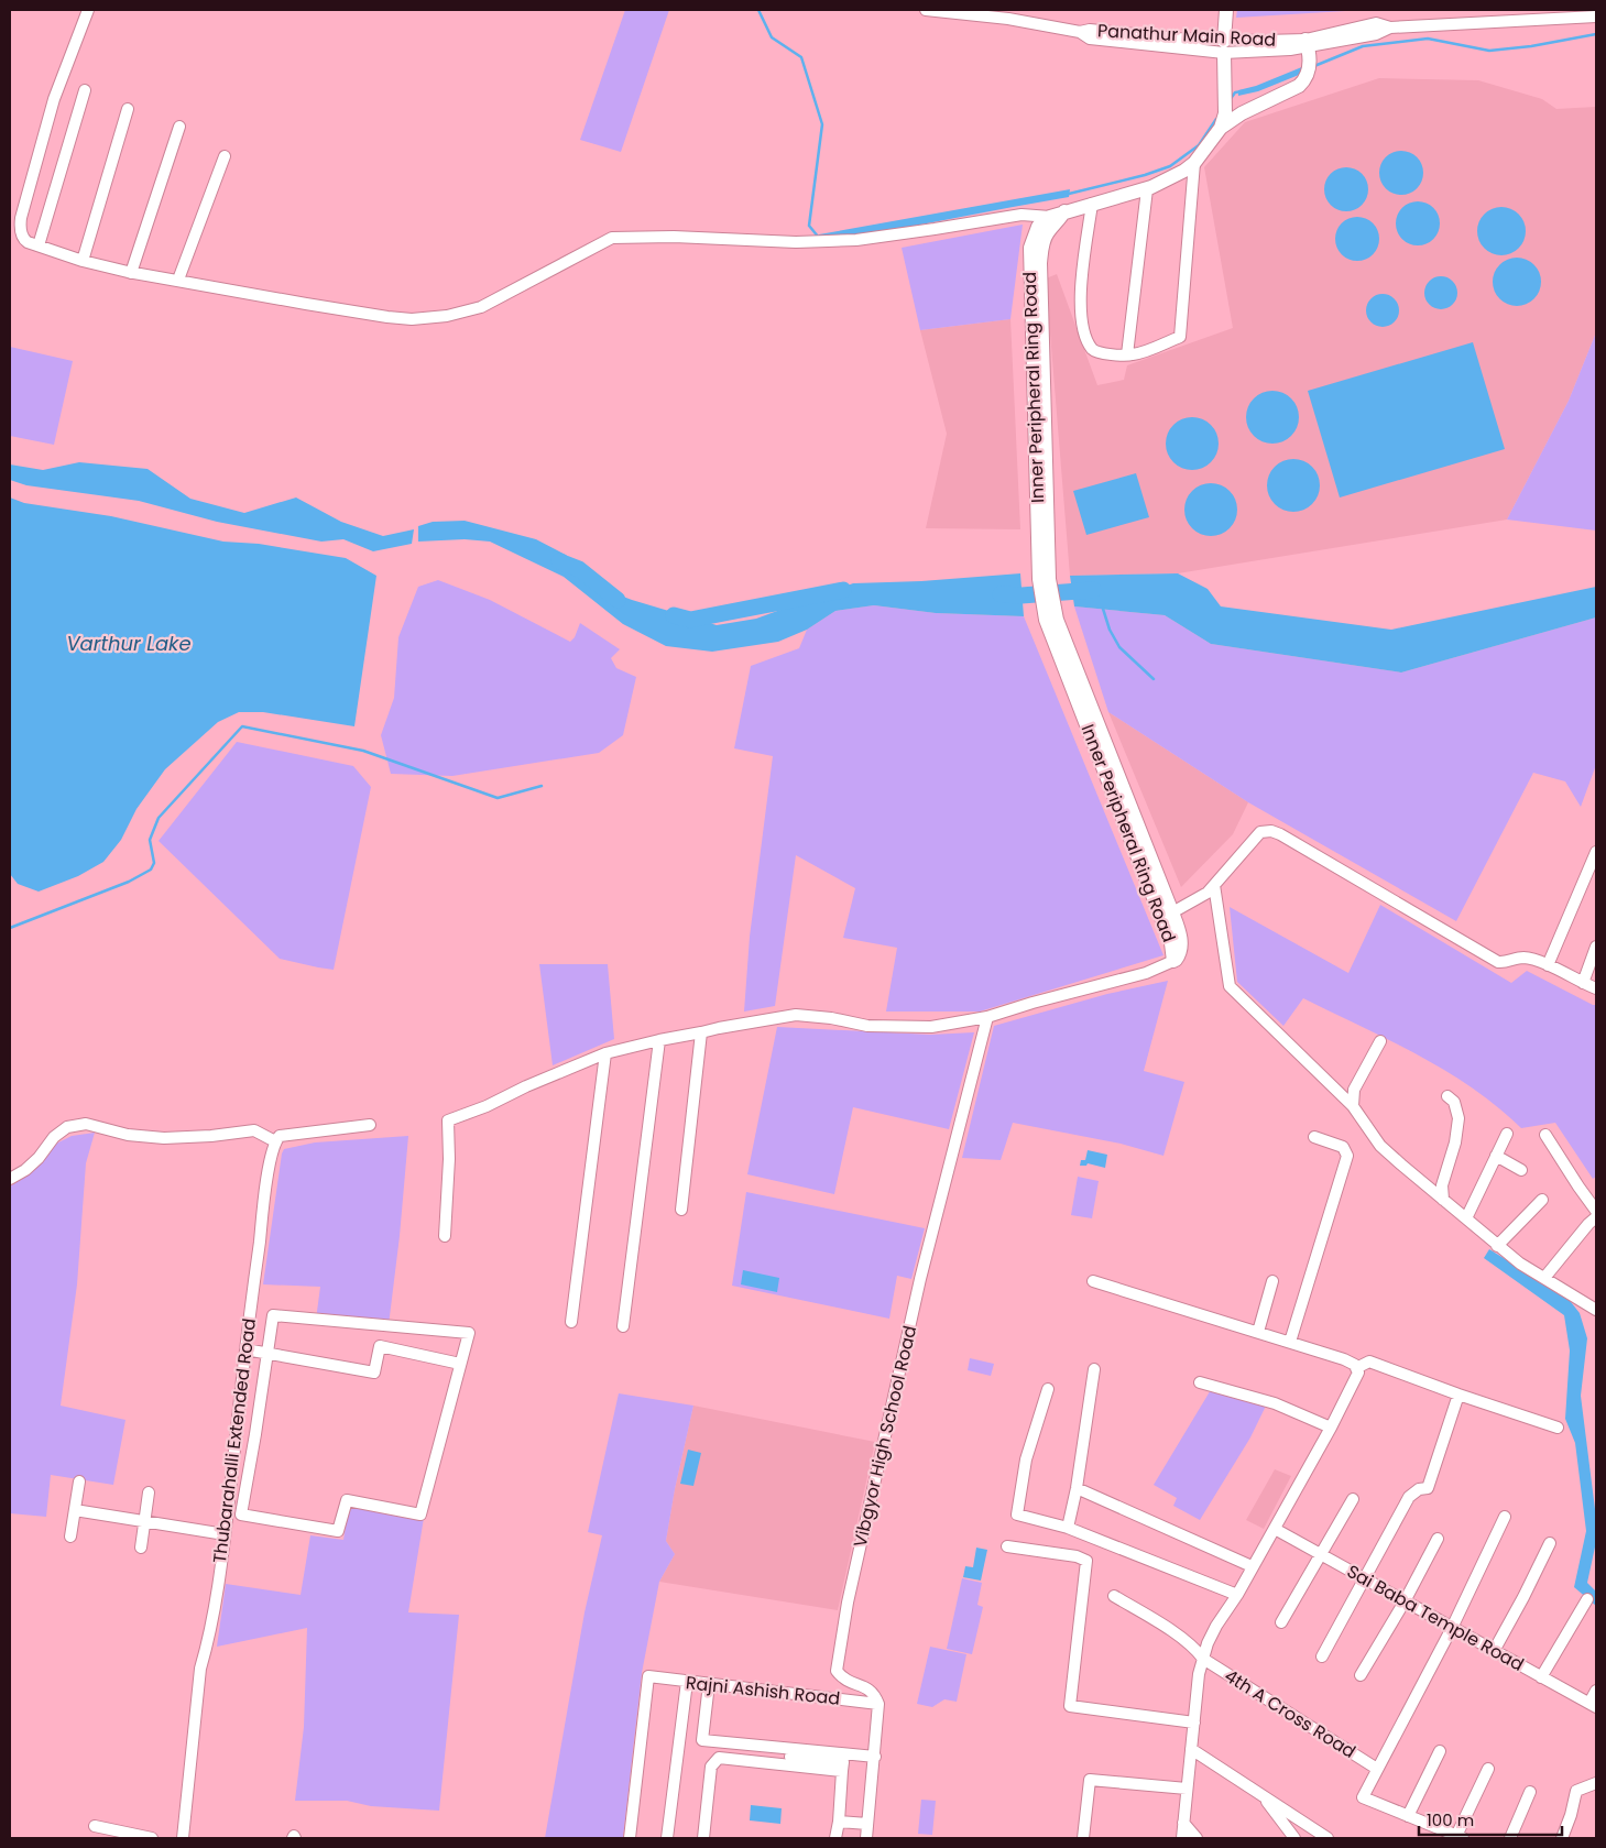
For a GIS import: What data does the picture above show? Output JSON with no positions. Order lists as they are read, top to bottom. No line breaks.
{"streets":{"main road":["Inner Peripheral Ring Road"],"street":["Panathur Main Road","Vibgyor High School Road","Thubarahalli Extended Road","Sai Baba Temple Road","Rajni Ashish Road","4th A Cross Road"]},"crossings":[["Vibgyor High School Road","Rajni Ashish Road"]],"water":["Varthur Lake"],"scale_bar":"100 m"}
